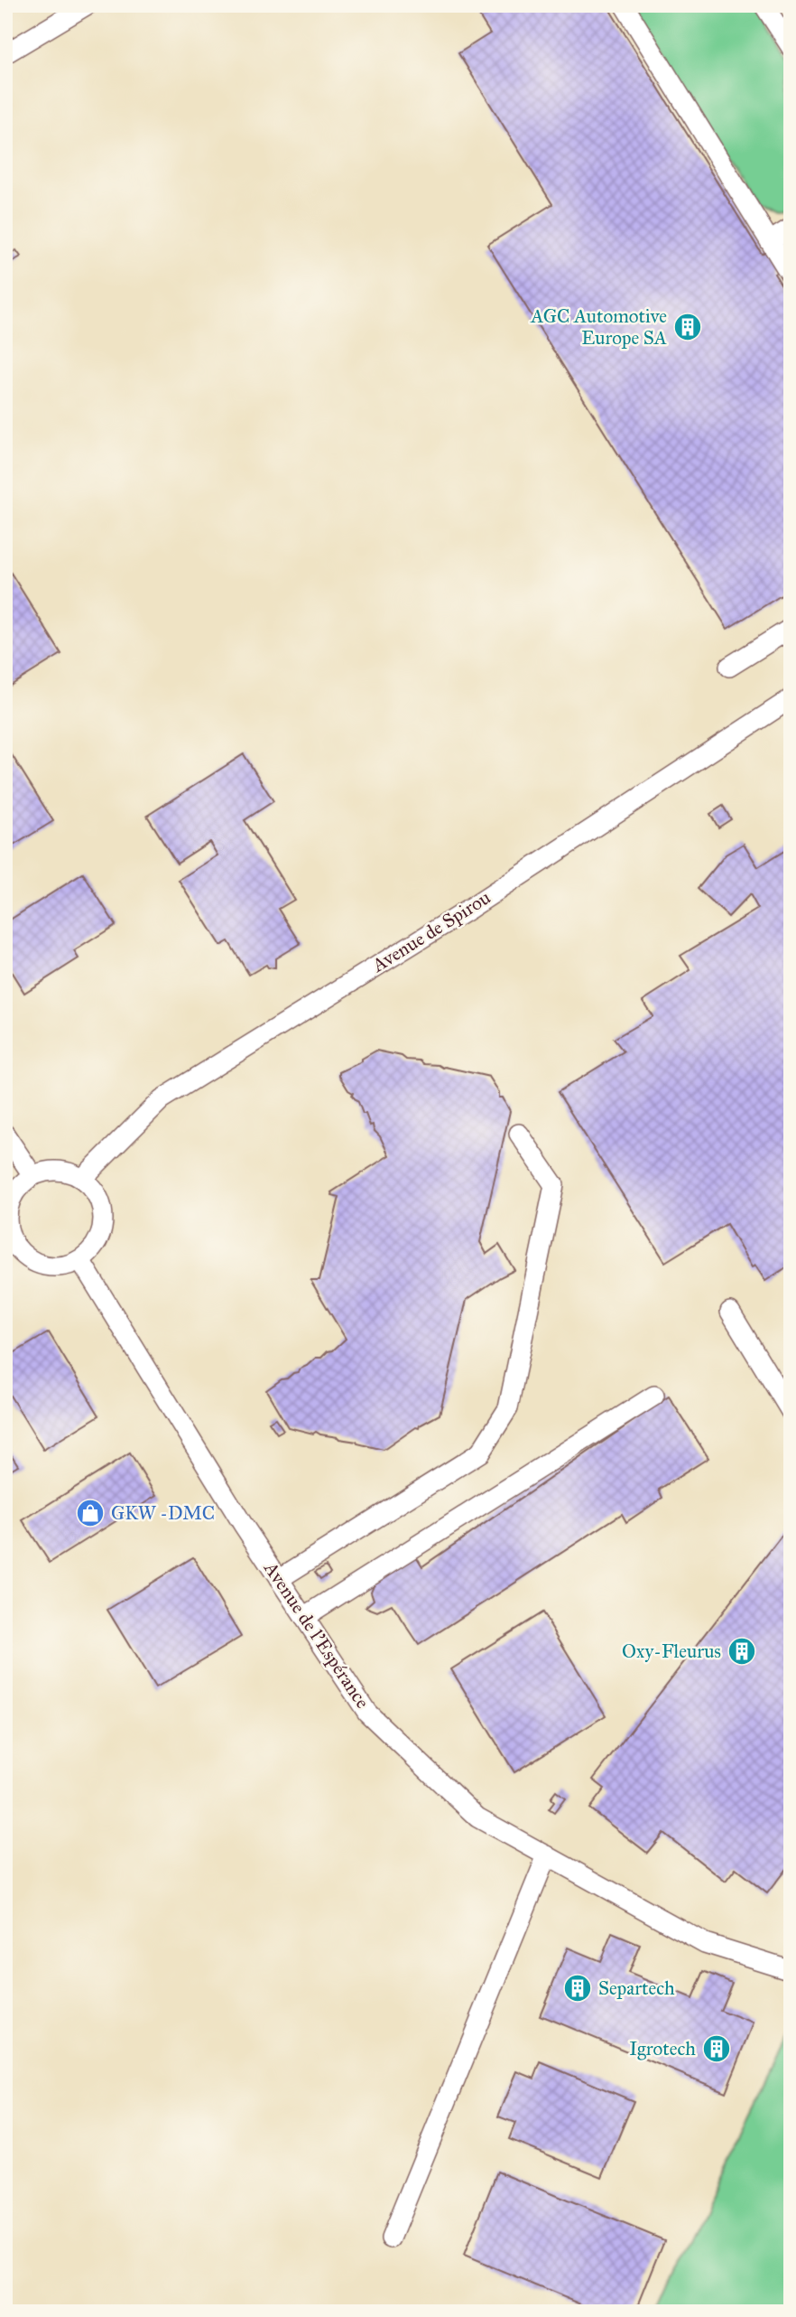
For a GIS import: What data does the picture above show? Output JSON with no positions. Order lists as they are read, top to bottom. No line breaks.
{"streets":{"street":["Avenue de Spirou","Avenue de l'Espérance"]},"crossings":[["Avenue de Spirou","Avenue de l'Espérance"]],"places":{"building":["AGC Automotive Europe SA","Oxy-Fleurus","Separtech","Igrotech"],"shop":["GKW -DMC"]}}
